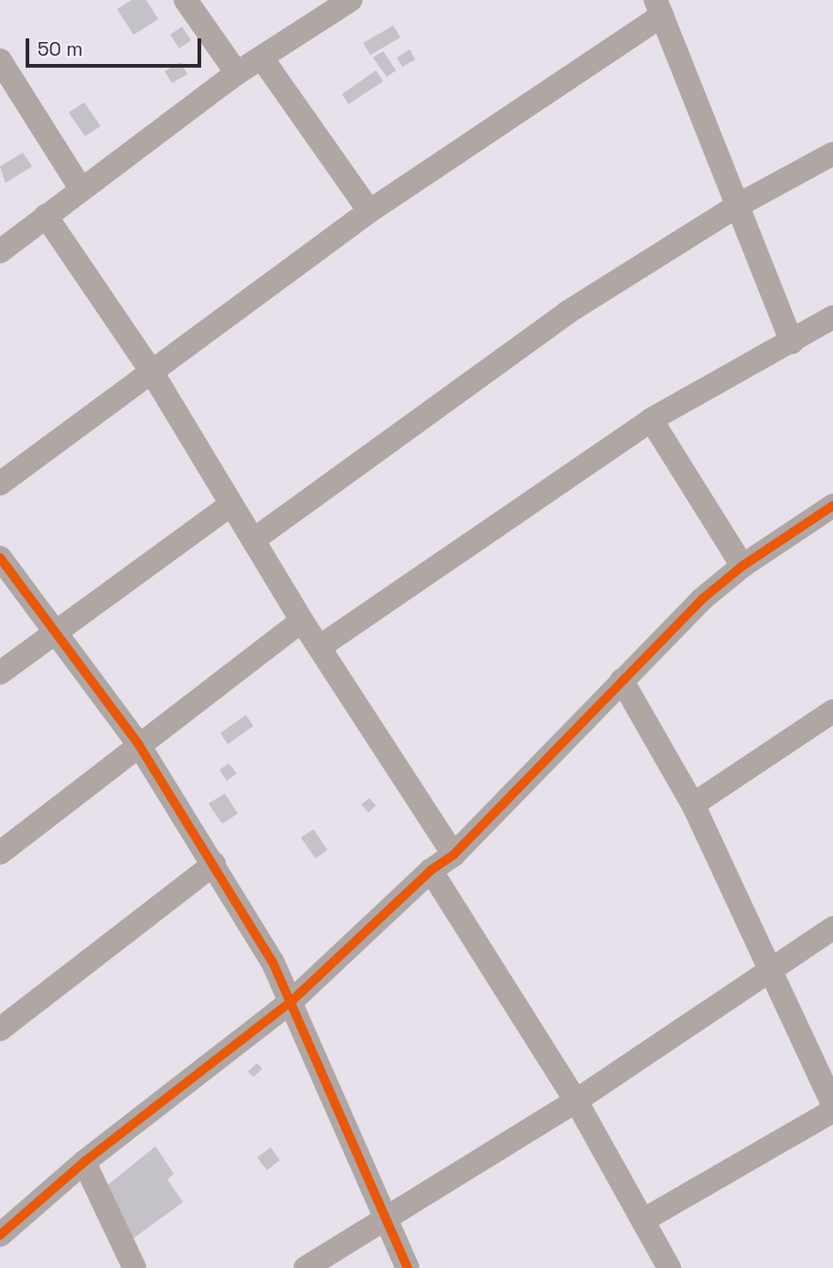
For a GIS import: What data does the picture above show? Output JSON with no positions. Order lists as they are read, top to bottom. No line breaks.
{"scale_bar":"50 m"}
